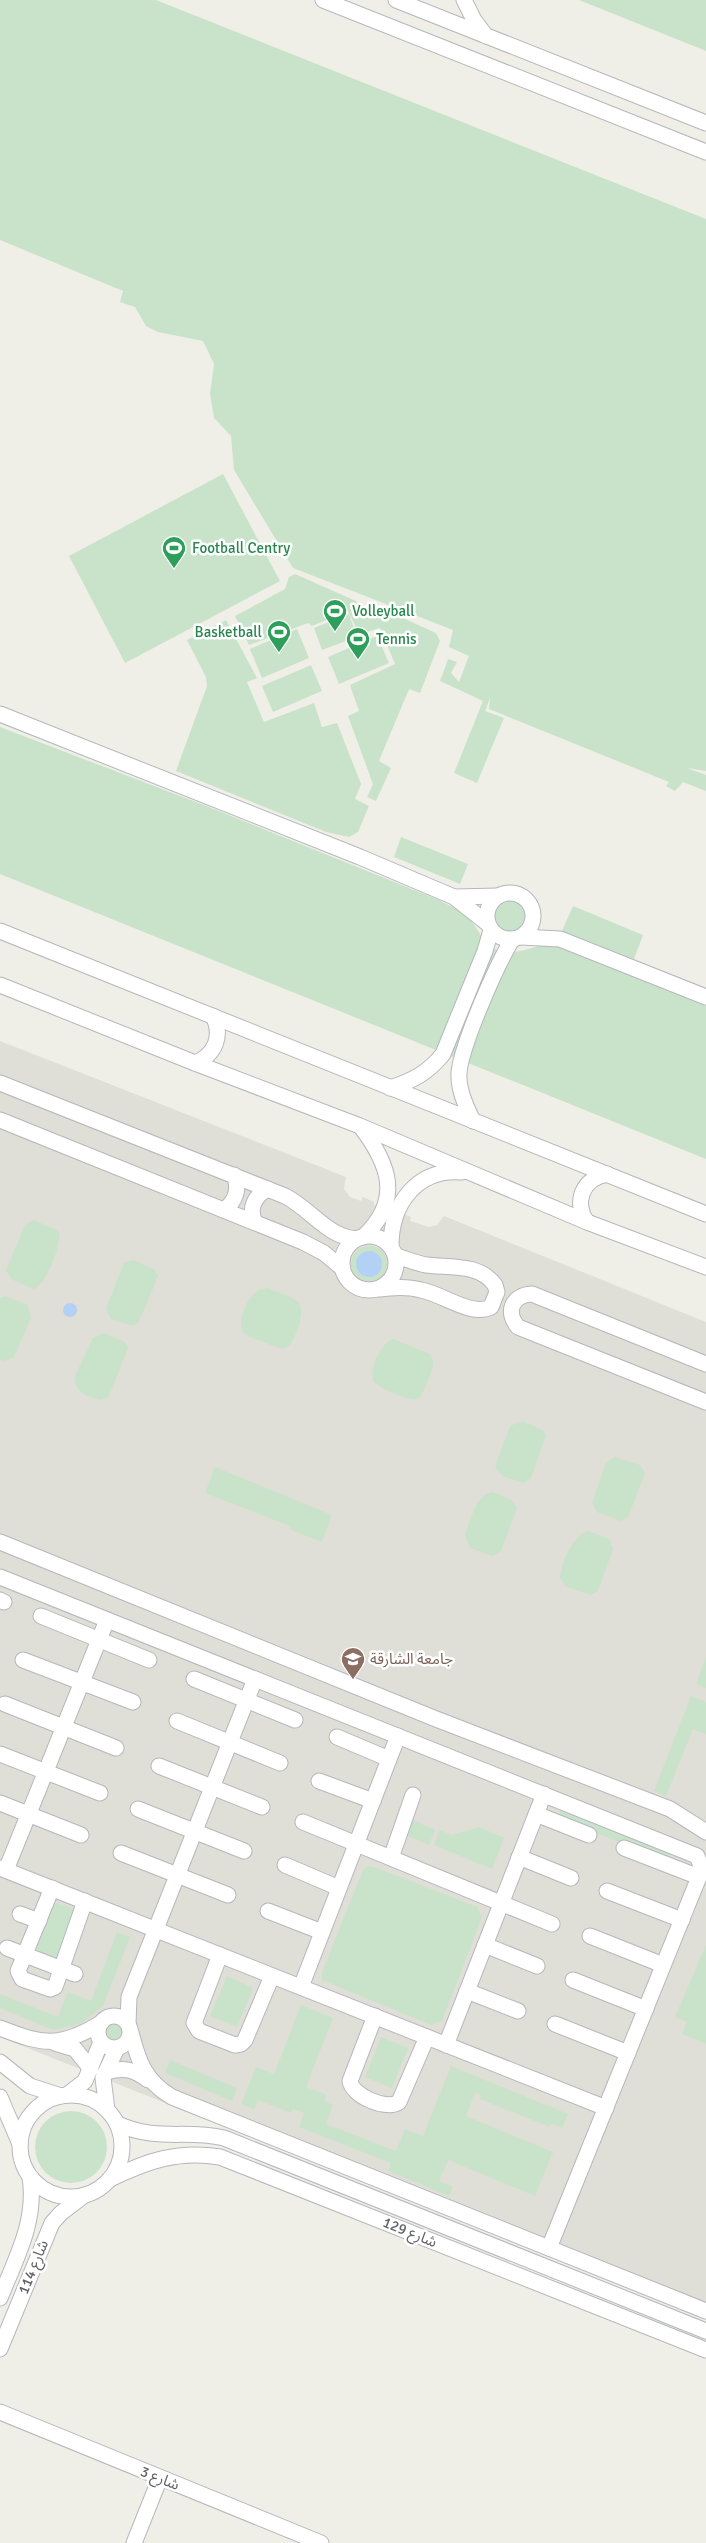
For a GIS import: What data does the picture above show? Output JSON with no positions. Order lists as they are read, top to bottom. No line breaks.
{"streets":{"street":["شارع 129","شارع 114","شارع 3"]},"crossings":[["شارع 129","شارع 114"]],"places":{"sports":["Football Centry","Volleyball","Basketball","Tennis"],"school or university":["جامعة الشارقة"]}}
